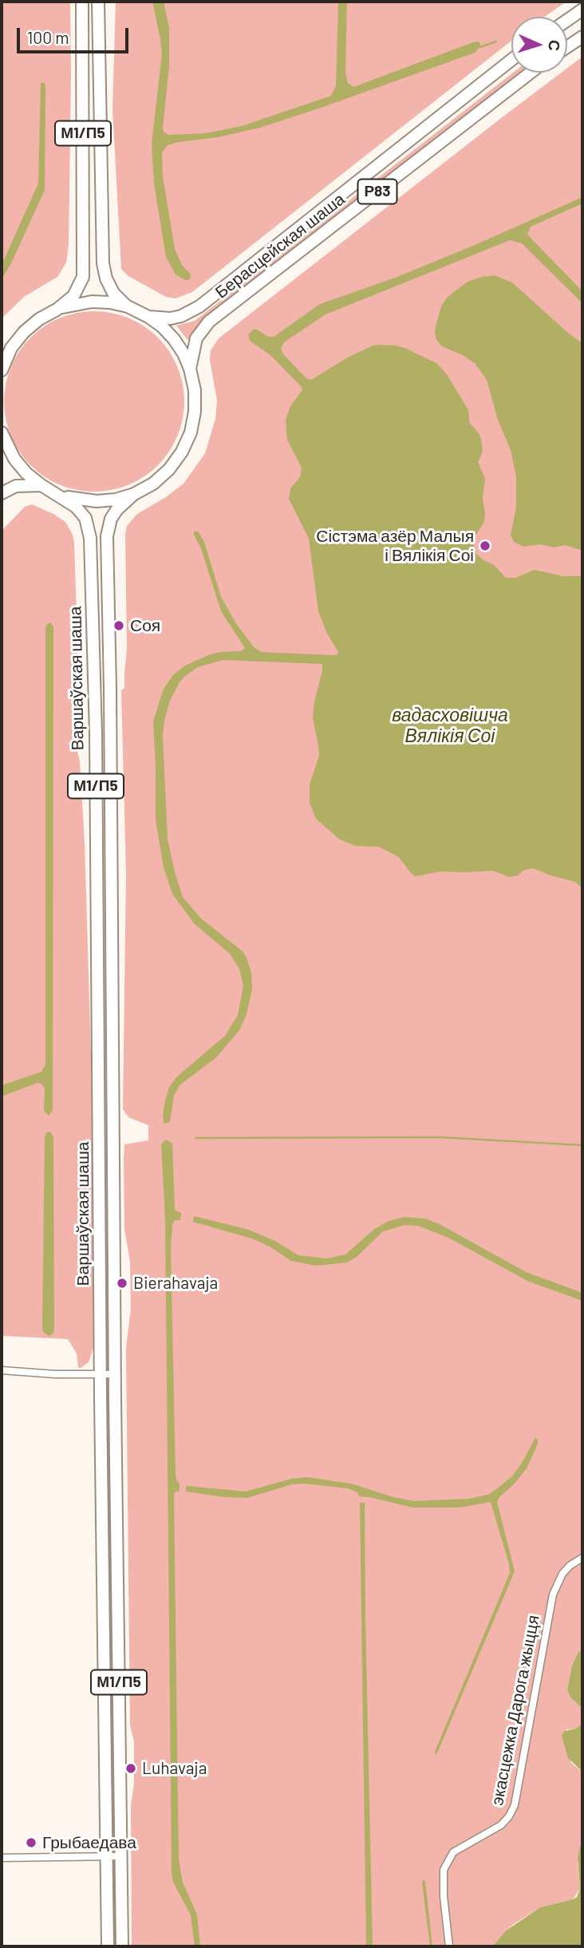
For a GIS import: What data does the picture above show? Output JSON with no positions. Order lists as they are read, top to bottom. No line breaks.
{"streets":{"highway":["М1/П5","Р83","Берасцейская шаша","Варшаўская шаша"],"street":["экасцежка Дарога жыцця"]},"crossings":[["Берасцейская шаша","Варшаўская шаша"]],"water":["вадасховішча Вялікія Соі"],"places":["Сістэма азёр Малыя і Вялікія Соі","Соя","Bierahavaja","Luhavaja","Грыбаедава"],"scale_bar":"100 m","north":"right"}
